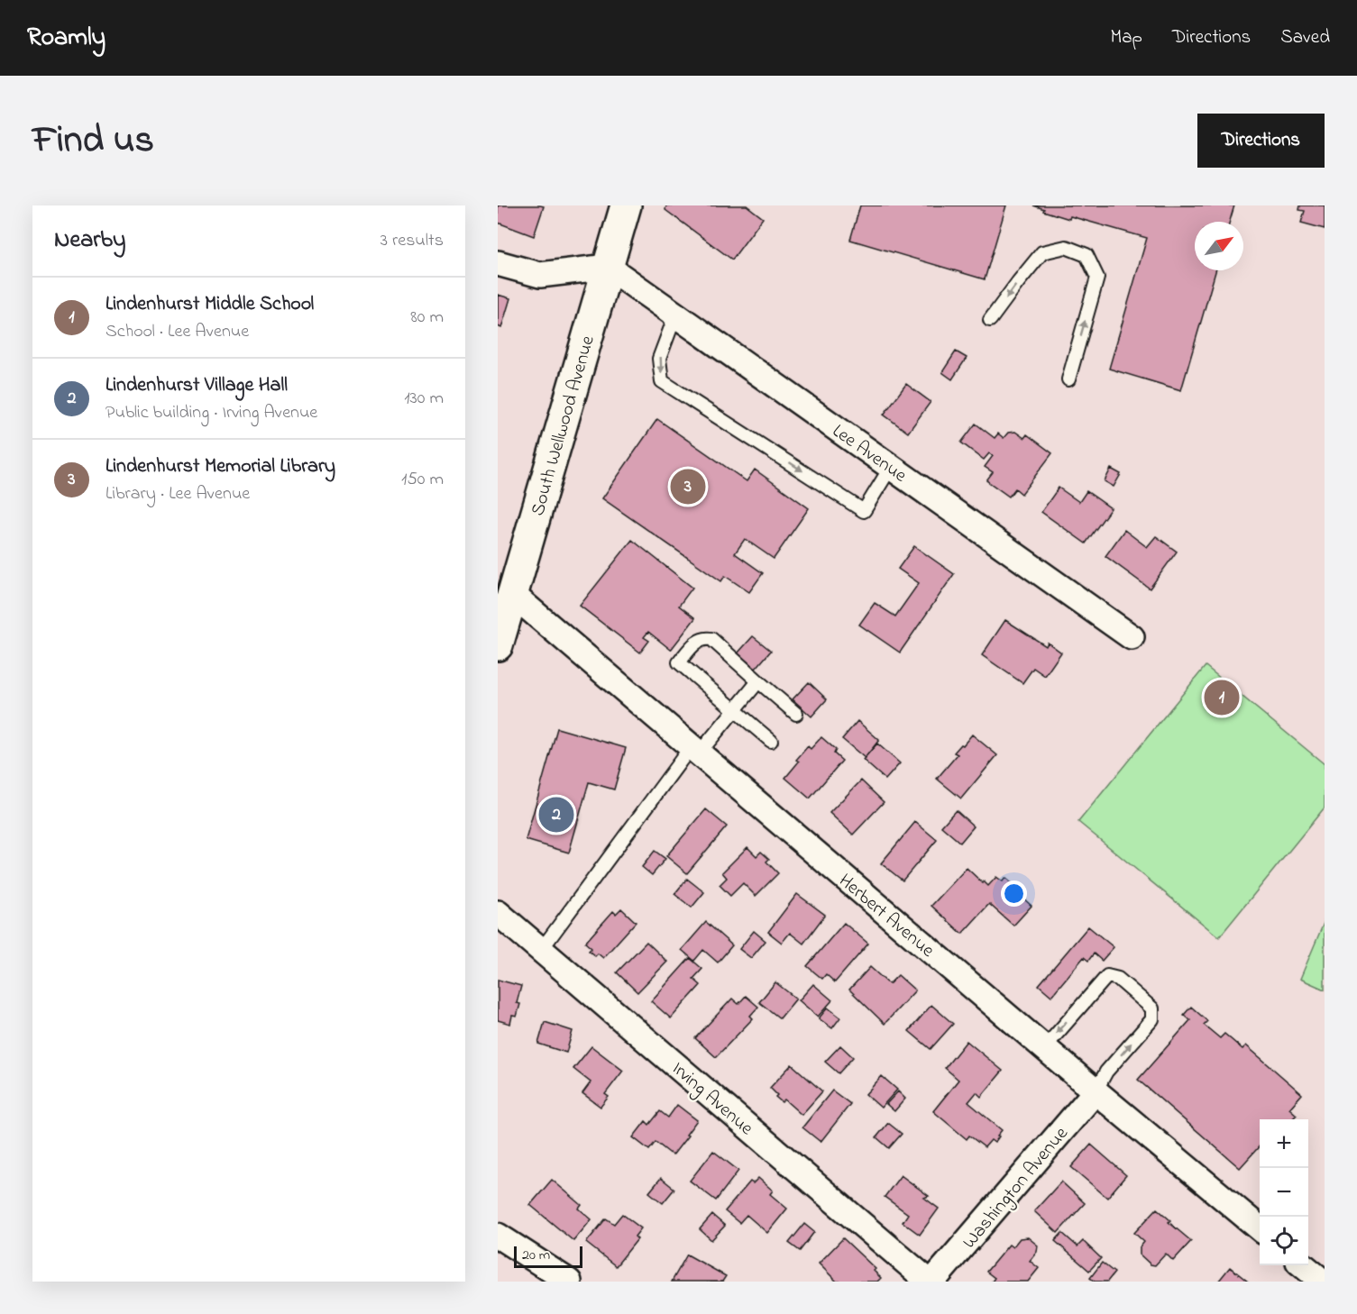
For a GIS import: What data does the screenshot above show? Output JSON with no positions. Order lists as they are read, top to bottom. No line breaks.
{"streets":{"main road":["South Wellwood Avenue"],"street":["Lee Avenue","Herbert Avenue","Irving Avenue","Washington Avenue"]},"crossings":[["South Wellwood Avenue","Lee Avenue"],["South Wellwood Avenue","Herbert Avenue"],["Herbert Avenue","Washington Avenue"],["Irving Avenue","Washington Avenue"]],"scale_bar":"20 m","north":"top right","page":{"header":"Roamly","nav":["Map","Directions","Saved"],"title":"Find us","buttons":"Directions","heading":["Nearby","3 results"],"list":[{"mark":"1","name":"Lindenhurst Middle School","note":"School · Lee Avenue","value":"80 m"},{"mark":"2","name":"Lindenhurst Village Hall","note":"Public building · Irving Avenue","value":"130 m"},{"mark":"3","name":"Lindenhurst Memorial Library","note":"Library · Lee Avenue","value":"150 m"}],"pins":["3","1","2"],"map_buttons":["+","−"],"scale":"20 m"}}
